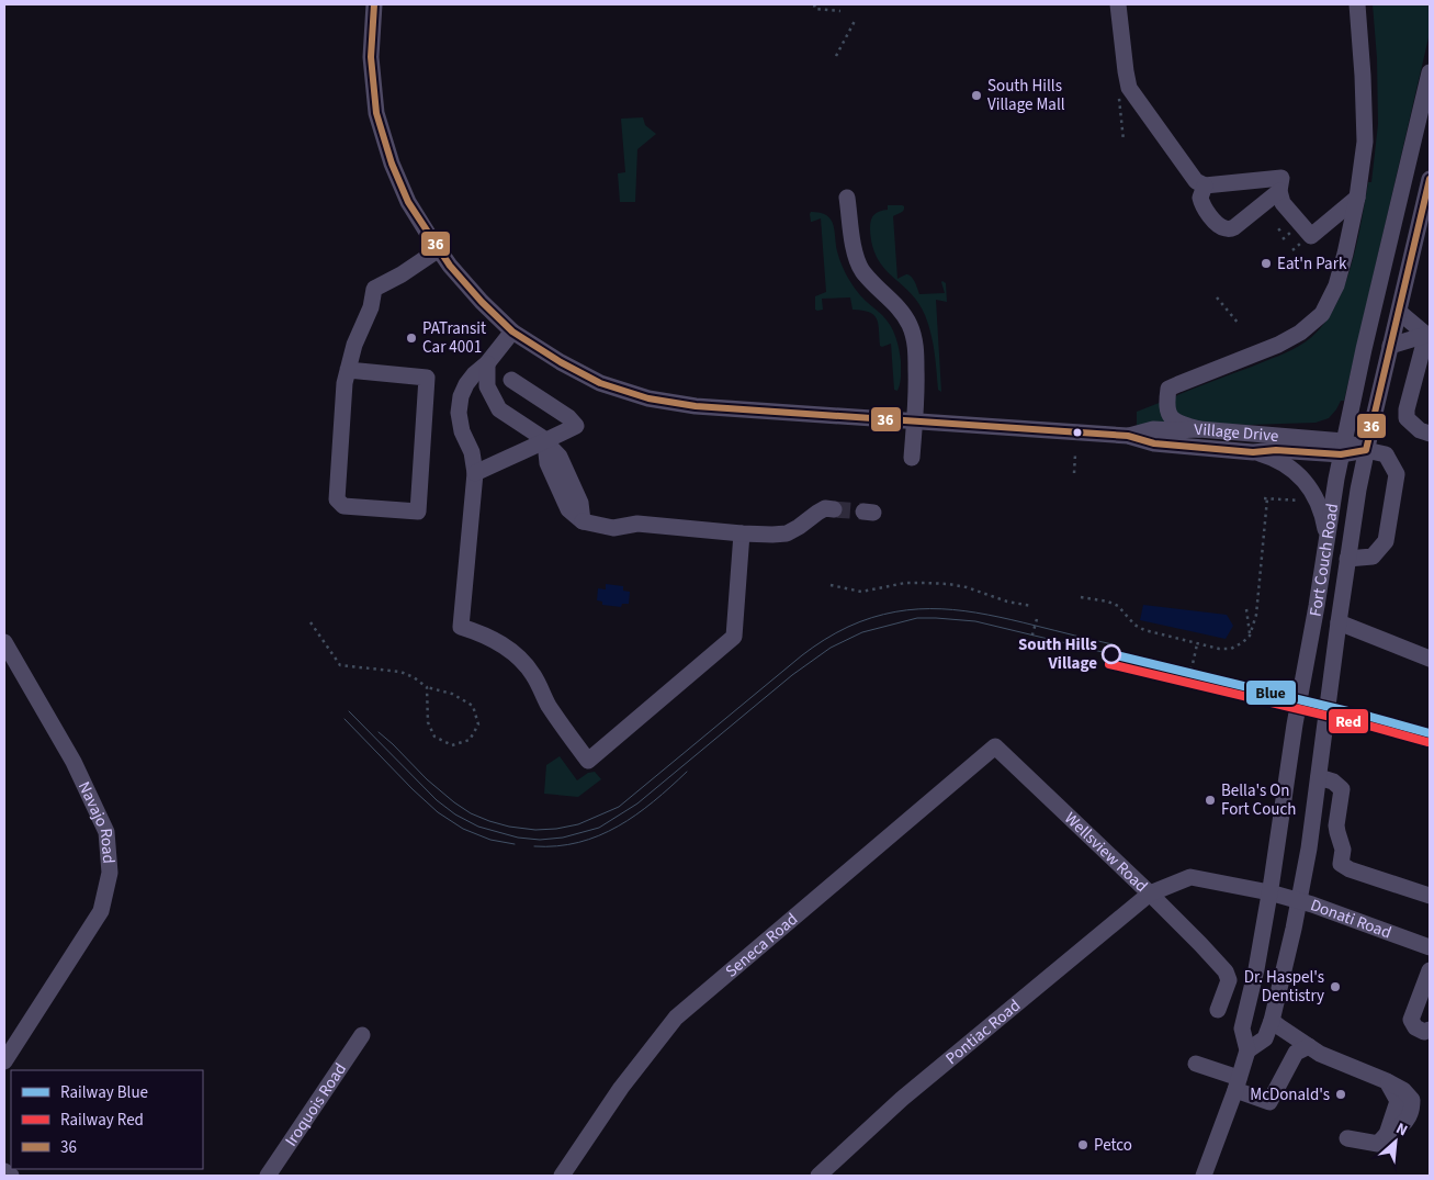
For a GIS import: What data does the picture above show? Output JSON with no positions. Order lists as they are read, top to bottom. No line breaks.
{"streets":{"street":["Village Drive","Fort Couch Road","Navajo Road","Wellsview Road","Donati Road","Seneca Road","Pontiac Road","Iroquois Road"]},"crossings":[["Village Drive","Fort Couch Road"],["Fort Couch Road","Wellsview Road"],["Fort Couch Road","Donati Road"],["Wellsview Road","Donati Road"],["Wellsview Road","Seneca Road"],["Wellsview Road","Pontiac Road"]],"places":["South Hills Village Mall","Eat'n Park","PATransit Car 4001","South Hills Village","Bella's On Fort Couch","Dr. Haspel's Dentistry","McDonald's","Petco"],"lines":["transit line 36","rail line Blue","rail line Red"],"legend":["Railway Blue","Railway Red","36"],"north":"top right"}
